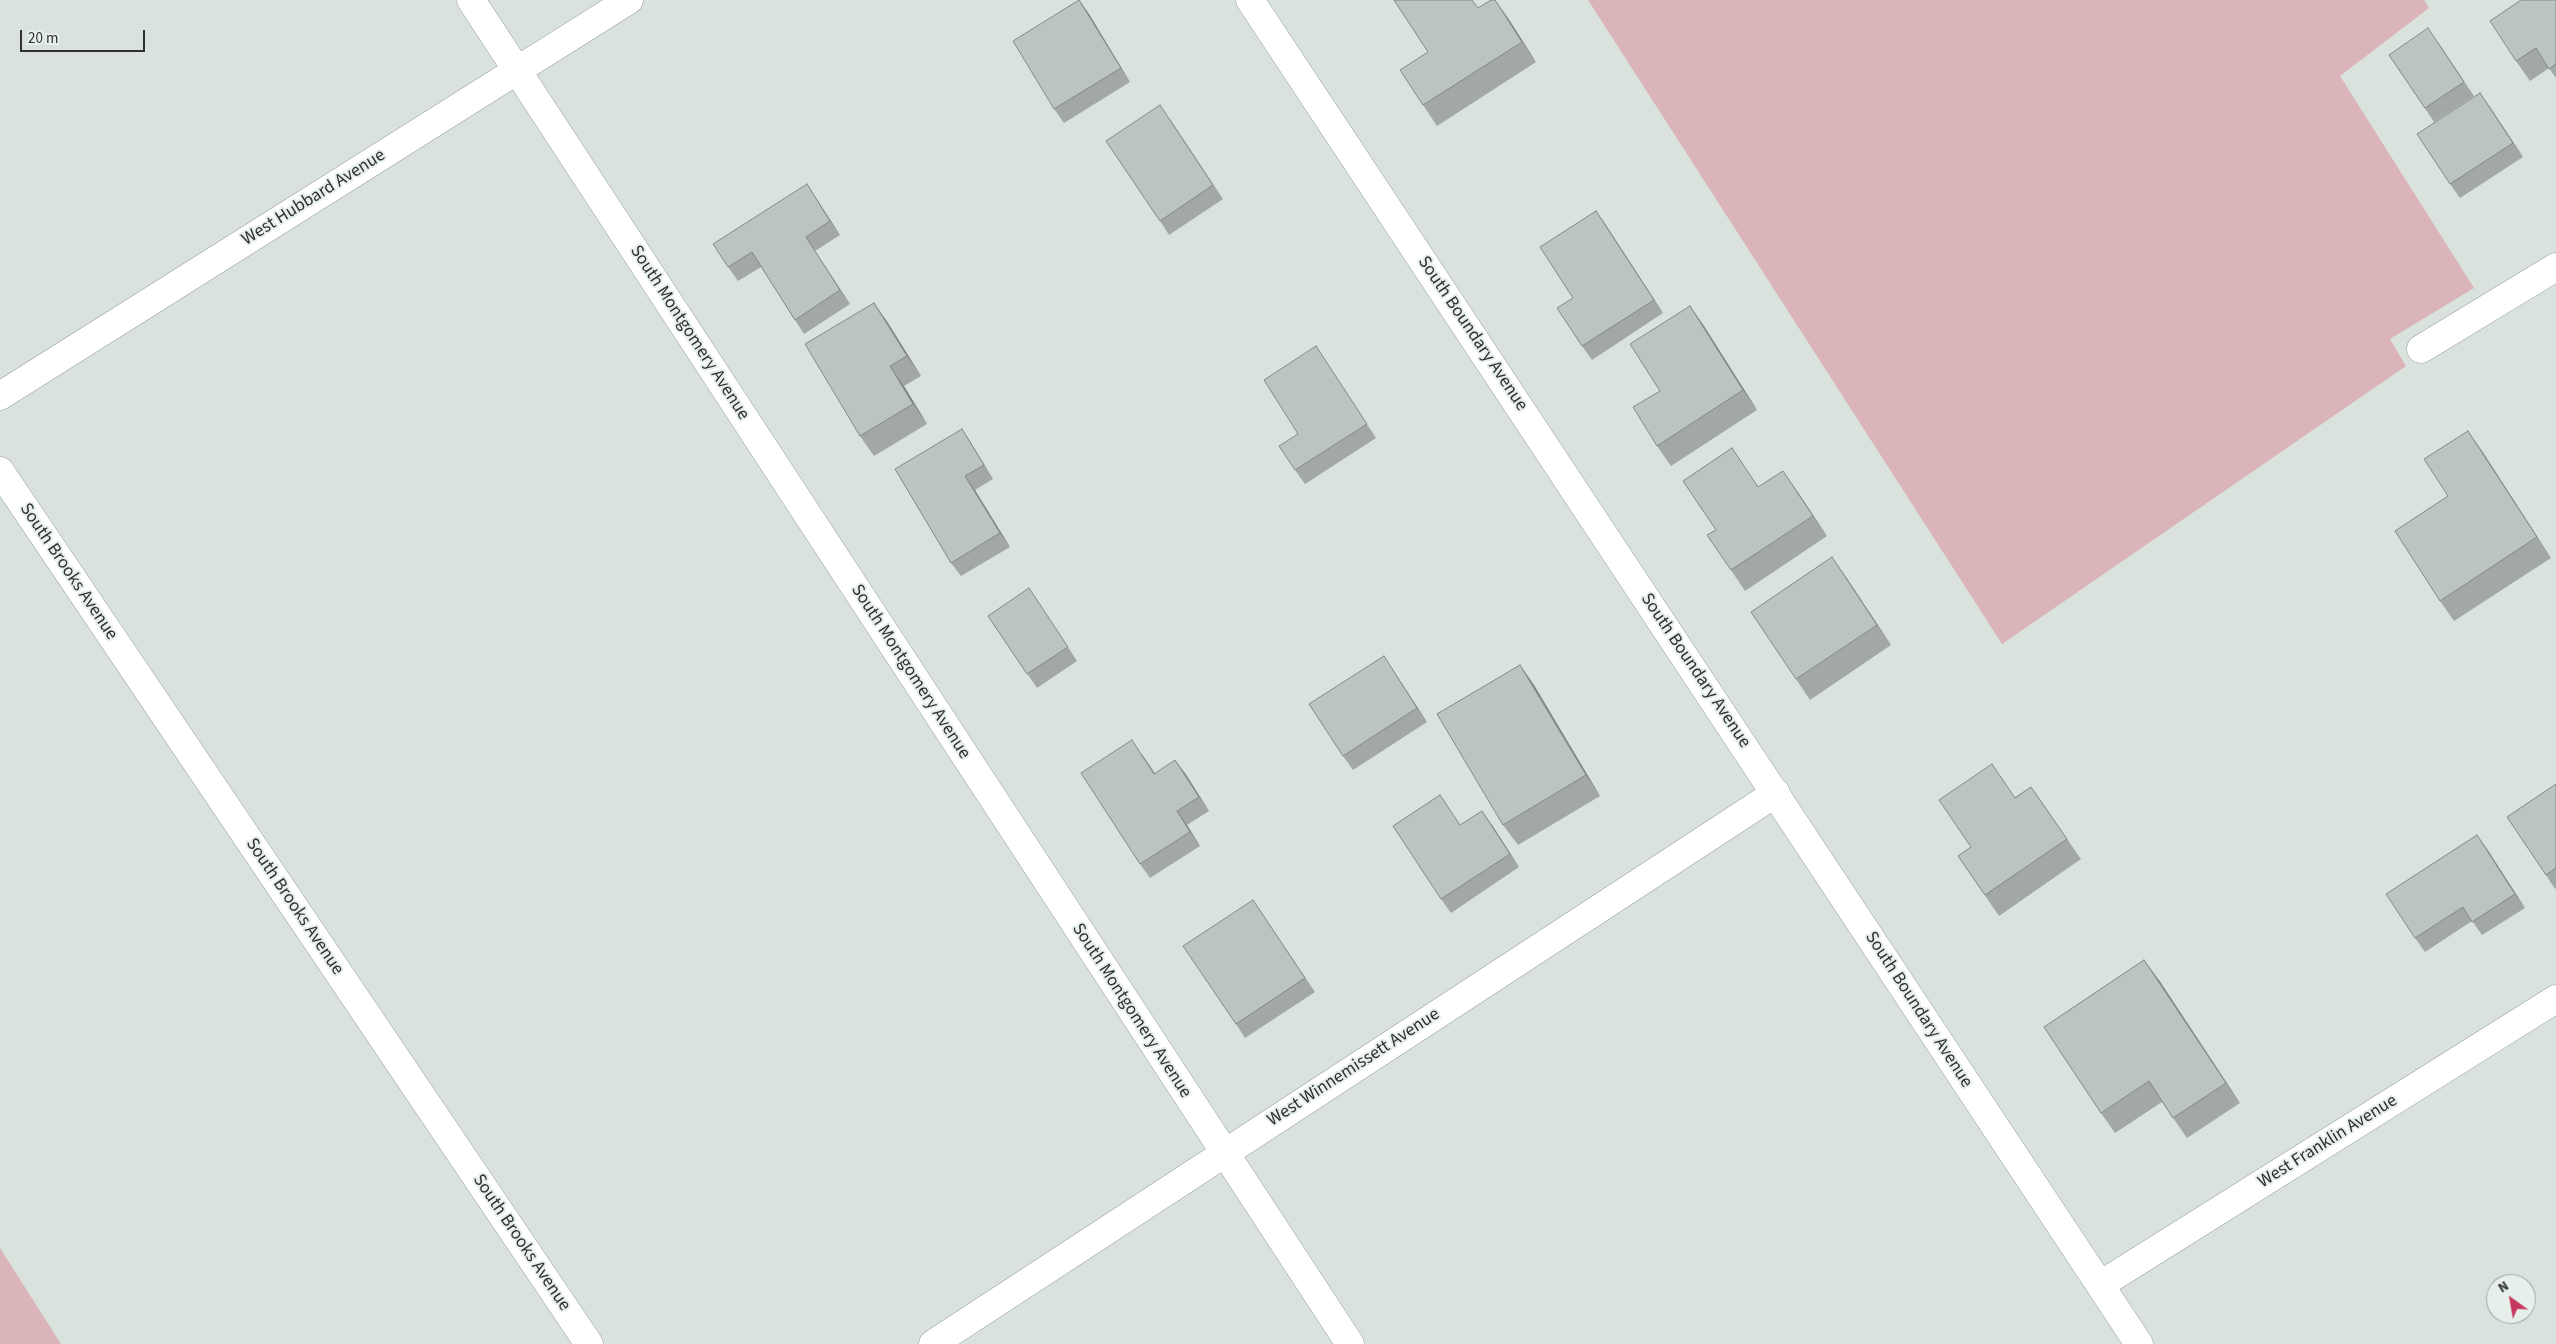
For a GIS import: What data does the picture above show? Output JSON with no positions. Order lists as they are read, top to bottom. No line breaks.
{"streets":{"street":["West Hubbard Avenue","South Montgomery Avenue","South Boundary Avenue","South Brooks Avenue","West Winnemissett Avenue","West Franklin Avenue"]},"crossings":[["West Hubbard Avenue","South Montgomery Avenue"],["South Montgomery Avenue","West Winnemissett Avenue"],["South Boundary Avenue","West Winnemissett Avenue"],["South Boundary Avenue","West Franklin Avenue"]],"scale_bar":"20 m","north":"top left"}
